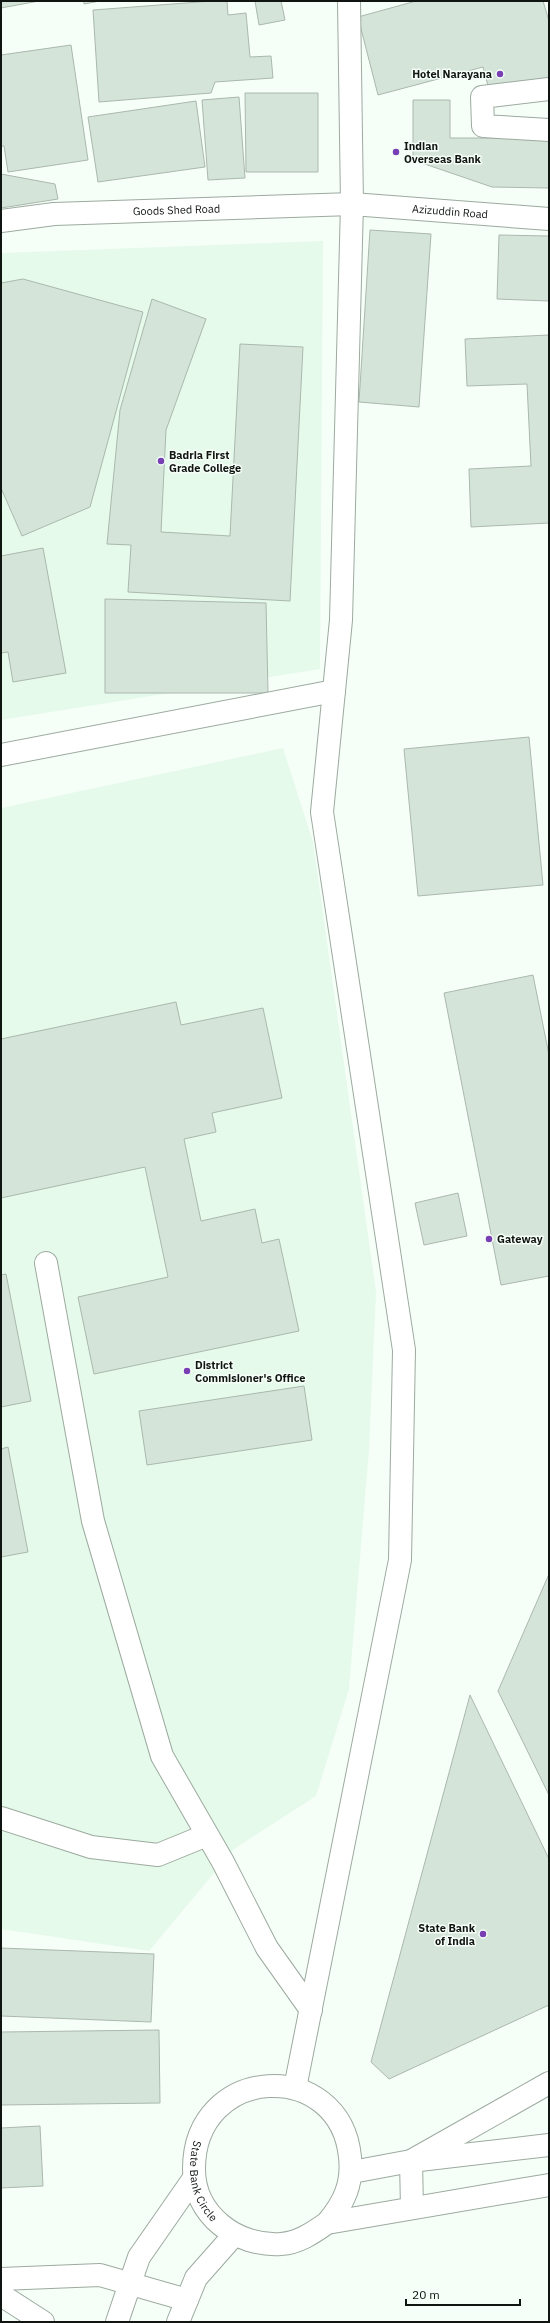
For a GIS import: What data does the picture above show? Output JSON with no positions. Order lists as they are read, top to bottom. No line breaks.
{"streets":{"street":["Goods Shed Road","Azizuddin Road","State Bank Circle"]},"crossings":[["Goods Shed Road","Azizuddin Road"]],"places":["Hotel Narayana","Indian Overseas Bank","Badria First Grade College","Gateway","District Commisioner's Office","State Bank of India"],"scale_bar":"20 m"}
